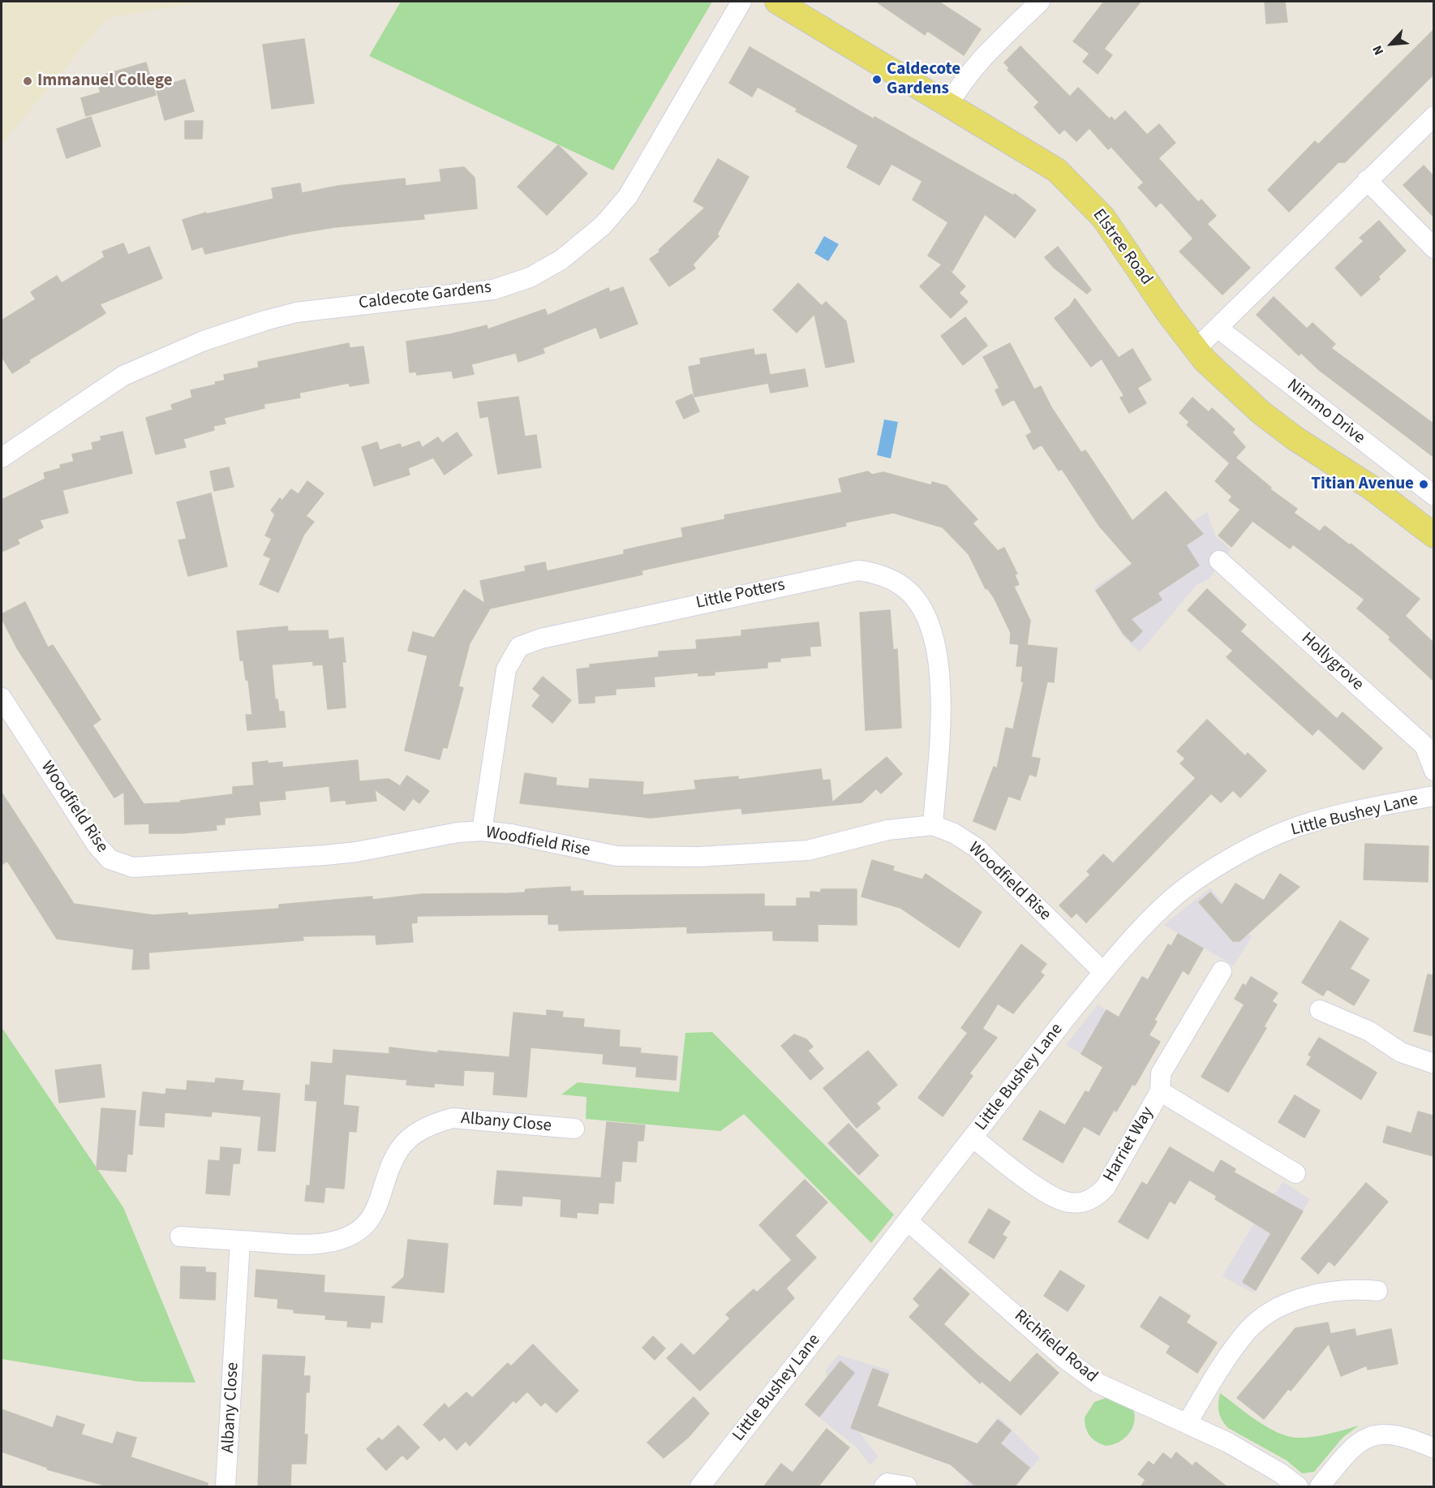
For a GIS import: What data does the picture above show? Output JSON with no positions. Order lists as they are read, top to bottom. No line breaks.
{"streets":{"main road":["Elstree Road"],"street":["Caldecote Gardens","Nimmo Drive","Little Potters","Hollygrove","Woodfield Rise","Little Bushey Lane","Albany Close","Harriet Way","Richfield Road"]},"crossings":[["Little Potters","Woodfield Rise"],["Woodfield Rise","Little Bushey Lane"],["Little Bushey Lane","Harriet Way"],["Little Bushey Lane","Richfield Road"]],"places":["Caldecote Gardens","Immanuel College","Titian Avenue"],"north":"bottom left"}
